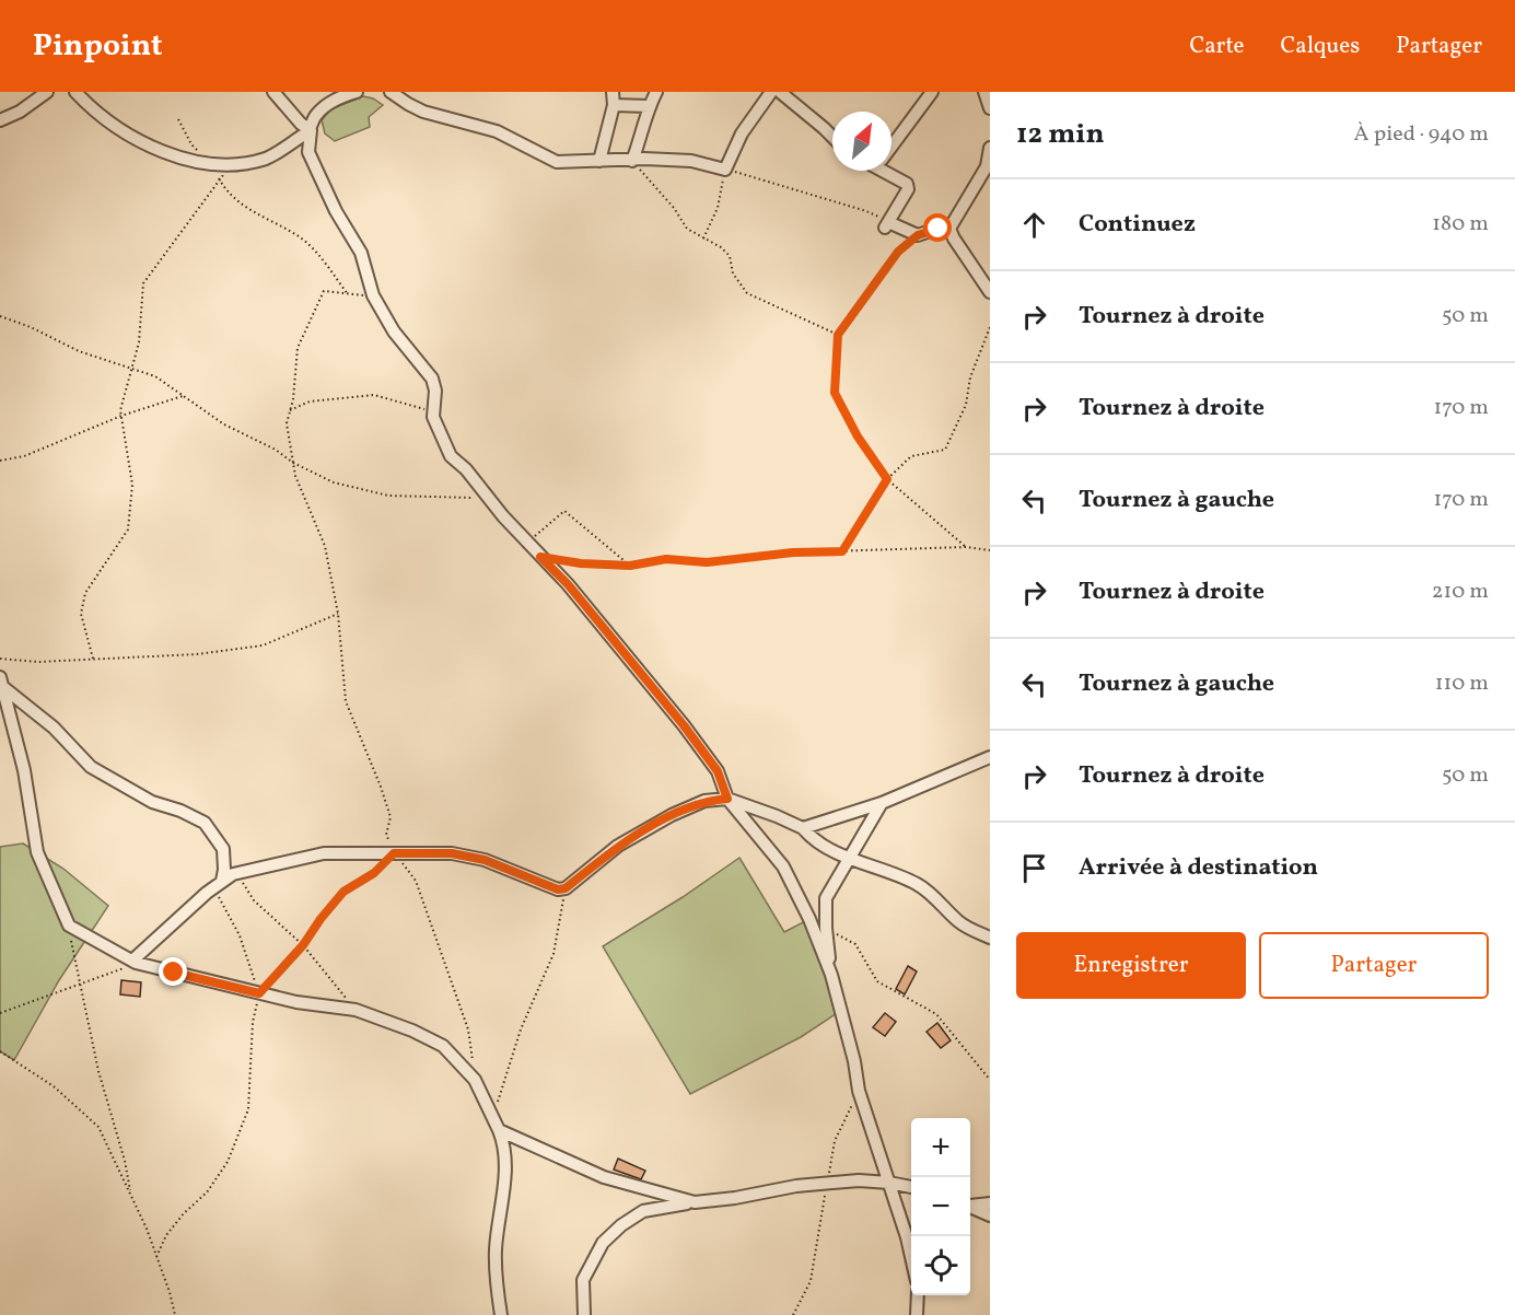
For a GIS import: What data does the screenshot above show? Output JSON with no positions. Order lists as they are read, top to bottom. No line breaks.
{"north":"top right","page":{"header":"Pinpoint","nav":["Carte","Calques","Partager"],"heading":["12 min","À pied · 940 m"],"list":[["Continuez","180 m"],["Tournez à droite","50 m"],["Tournez à droite","170 m"],["Tournez à gauche","170 m"],["Tournez à droite","210 m"],["Tournez à gauche","110 m"],["Tournez à droite","50 m"],"Arrivée à destination"],"buttons":["Enregistrer","Partager"],"map_buttons":["+","−"]}}
